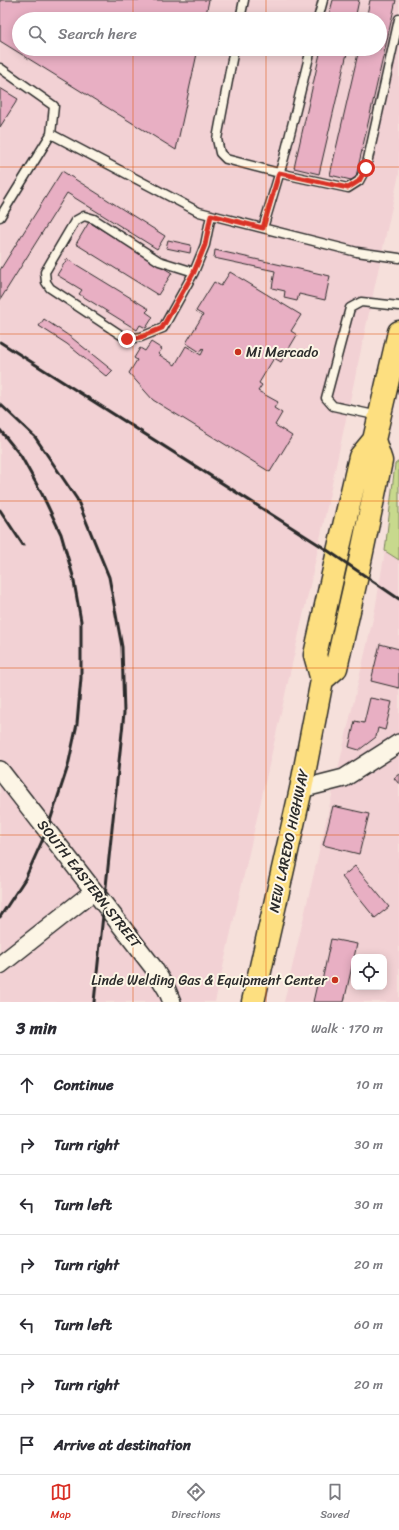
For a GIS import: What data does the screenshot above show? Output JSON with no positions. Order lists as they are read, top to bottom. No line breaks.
{"streets":{"main road":["NEW LAREDO HIGHWAY"],"street":["SOUTH EASTERN STREET"]},"places":["Mi Mercado","Linde Welding Gas & Equipment Center"],"page":{"search":"Search here","heading":["3 min","Walk · 170 m"],"list":[["Continue","10 m"],["Turn right","30 m"],["Turn left","30 m"],["Turn right","20 m"],["Turn left","60 m"],["Turn right","20 m"],"Arrive at destination"],"nav":["Map","Directions","Saved"]}}
